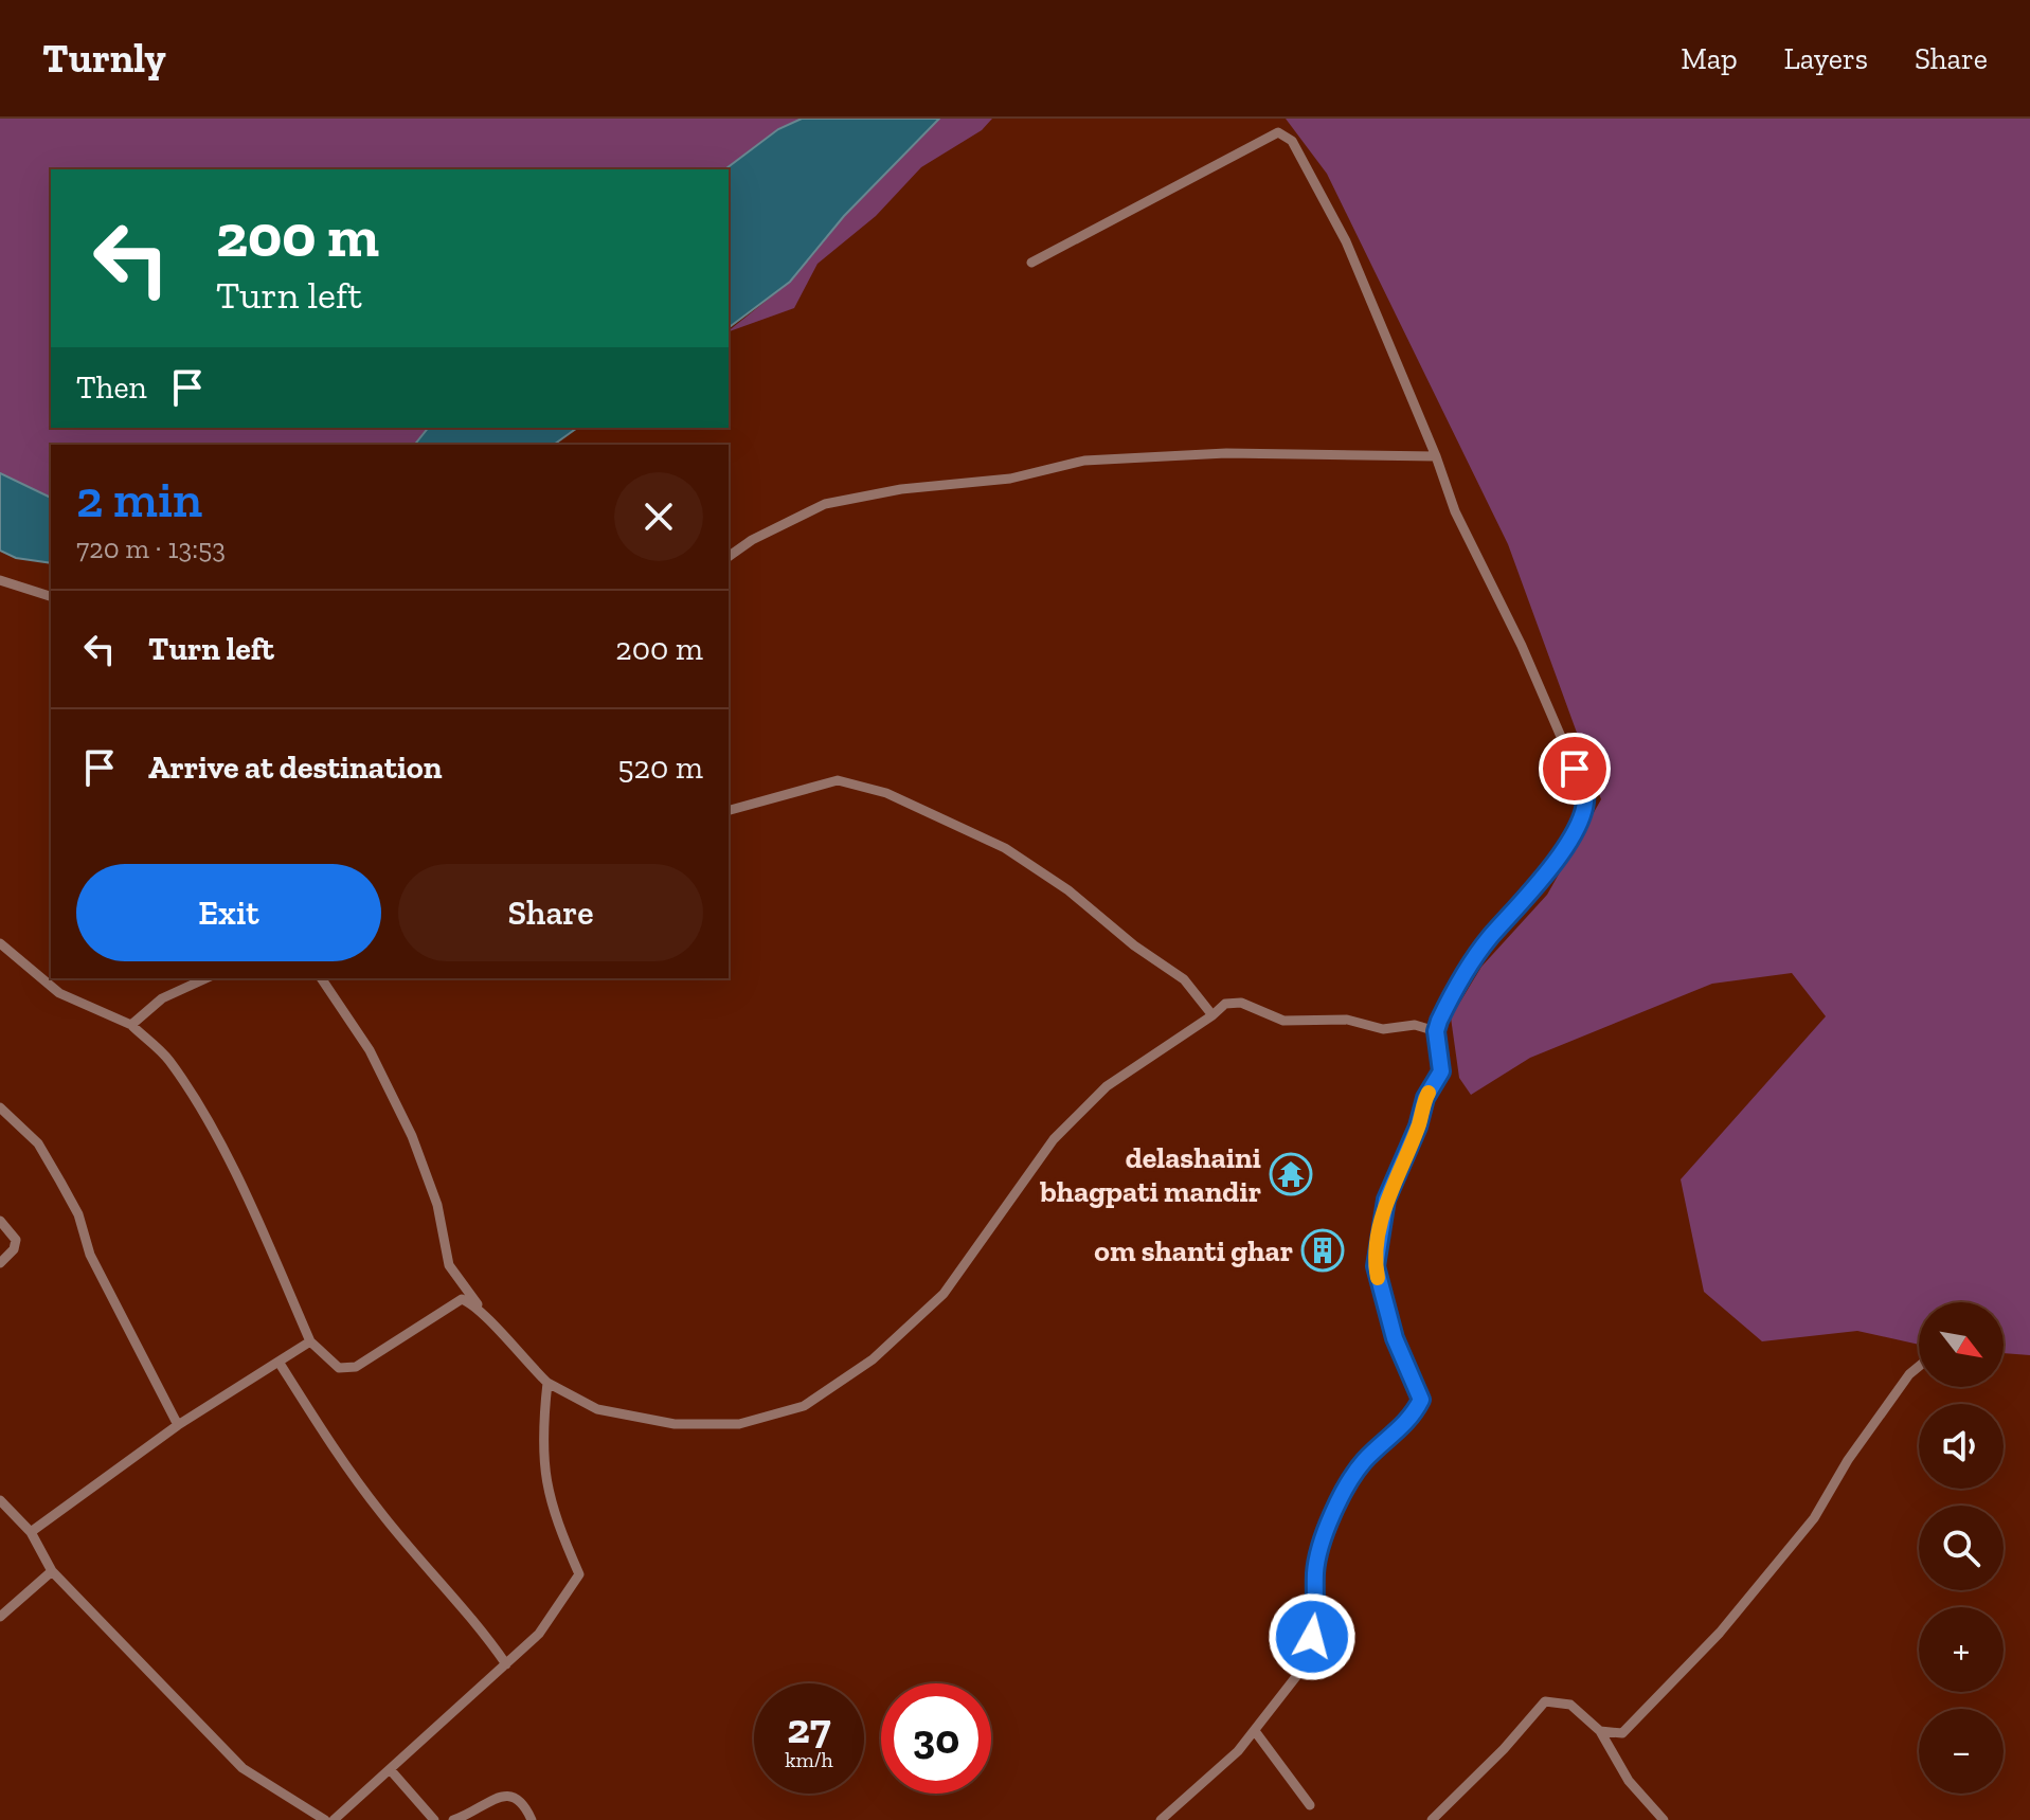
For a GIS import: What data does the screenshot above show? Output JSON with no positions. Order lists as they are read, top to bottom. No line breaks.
{"places":{"temple":["delashaini bhagpati mandir"],"building":["om shanti ghar"]},"north":"bottom right","page":{"header":"Turnly","nav":["Map","Layers","Share"],"turn":["200 m","Turn left"],"then":"Then","heading":["2 min","720 m · 13:53"],"list":[{"name":"Turn left","value":"200 m"},{"name":"Arrive at destination","value":"520 m"}],"buttons":["Exit","Share"],"map_buttons":["+","−"],"speed":"27 km/h","limit":"30"}}
